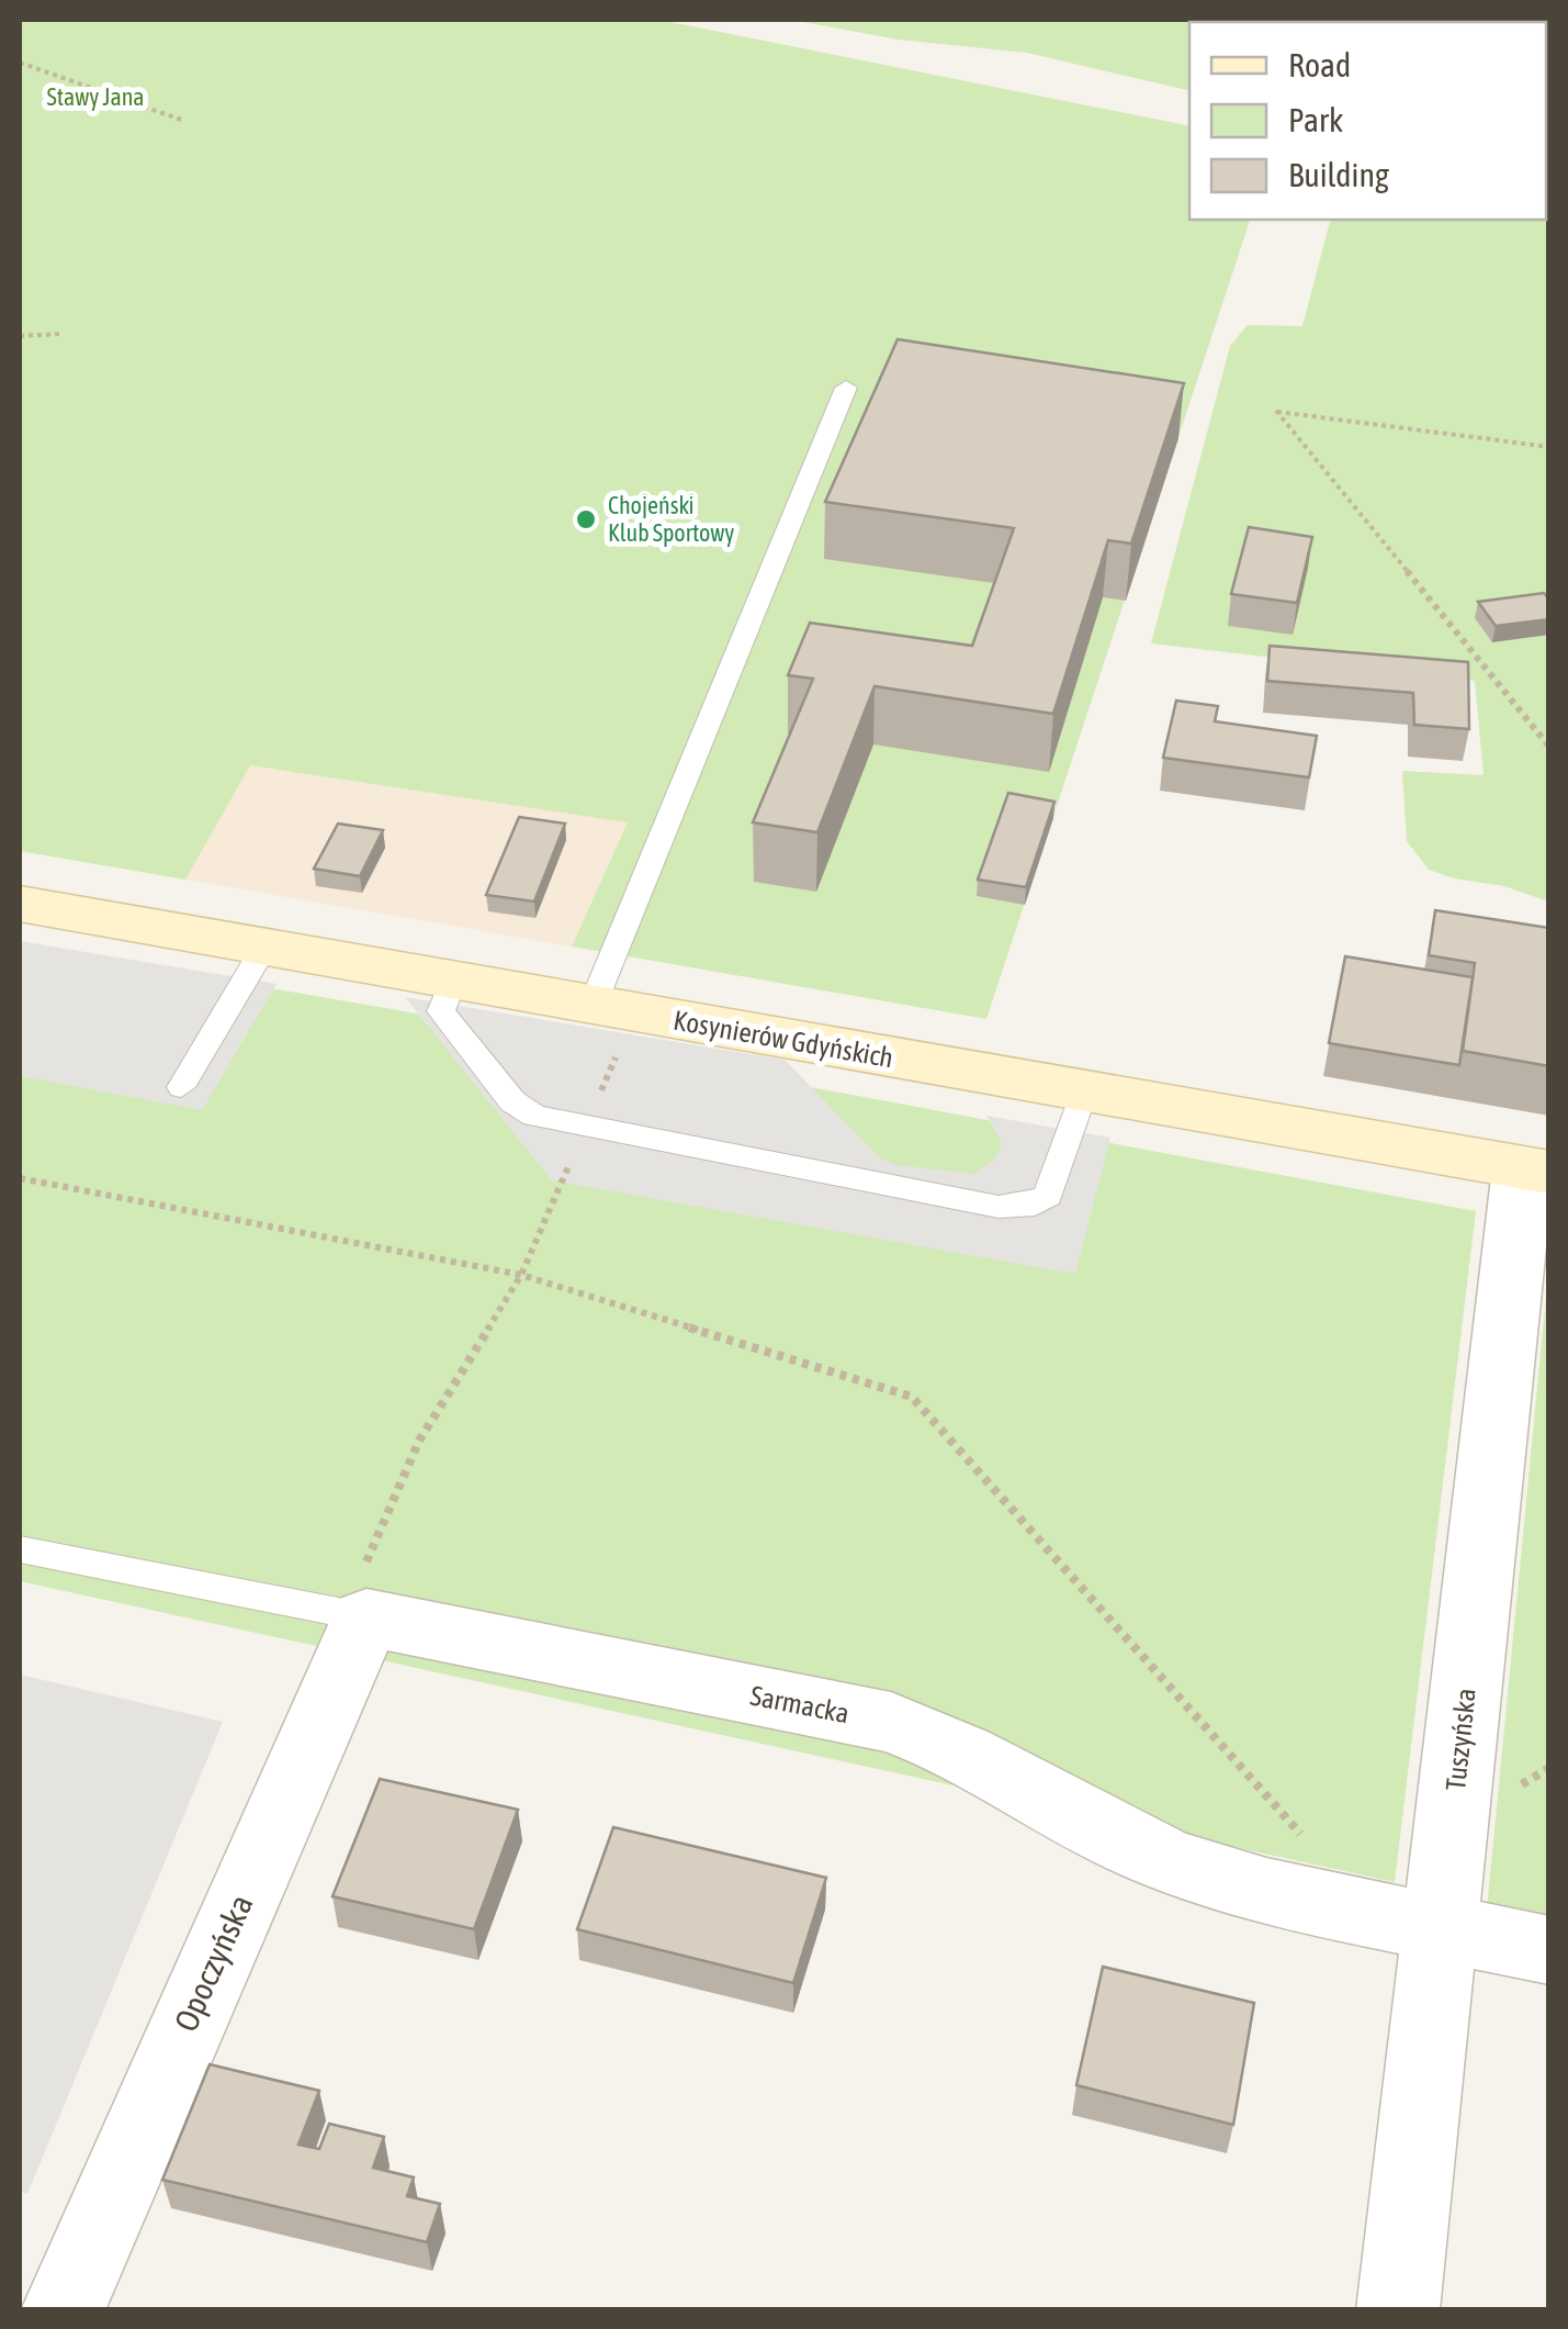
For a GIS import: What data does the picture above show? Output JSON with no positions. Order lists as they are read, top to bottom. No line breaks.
{"streets":{"street":["Kosynierów Gdyńskich","Sarmacka","Tuszyńska","Opoczyńska"]},"crossings":[["Kosynierów Gdyńskich","Tuszyńska"],["Sarmacka","Tuszyńska"],["Sarmacka","Opoczyńska"]],"parks":["Stawy Jana"],"places":["Chojeński Klub Sportowy"],"legend":["Road","Park","Building"]}
